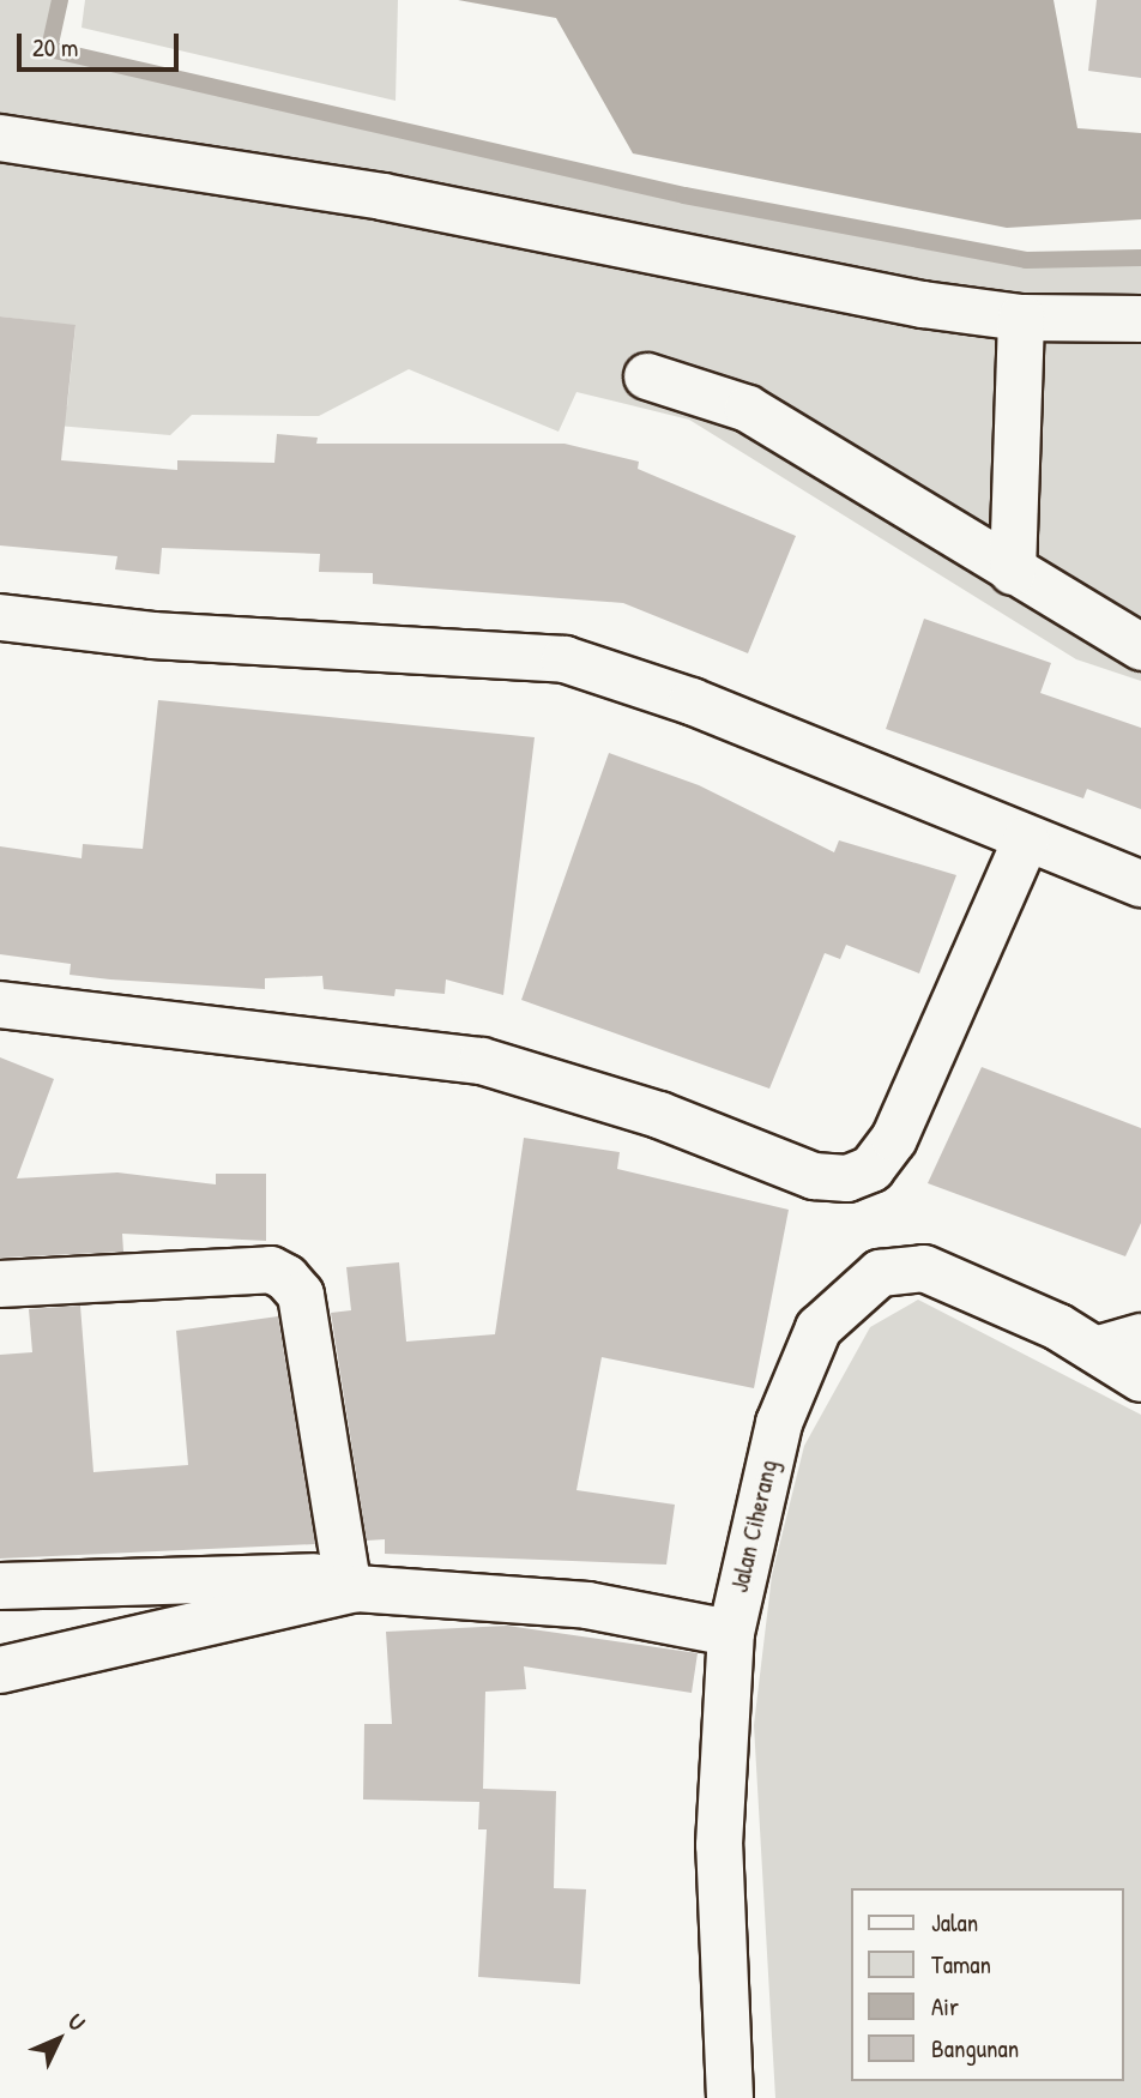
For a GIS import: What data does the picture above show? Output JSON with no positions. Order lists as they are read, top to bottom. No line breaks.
{"streets":{"street":["Jalan Ciherang"]},"legend":["Jalan","Taman","Air","Bangunan"],"scale_bar":"20 m","north":"top right"}
